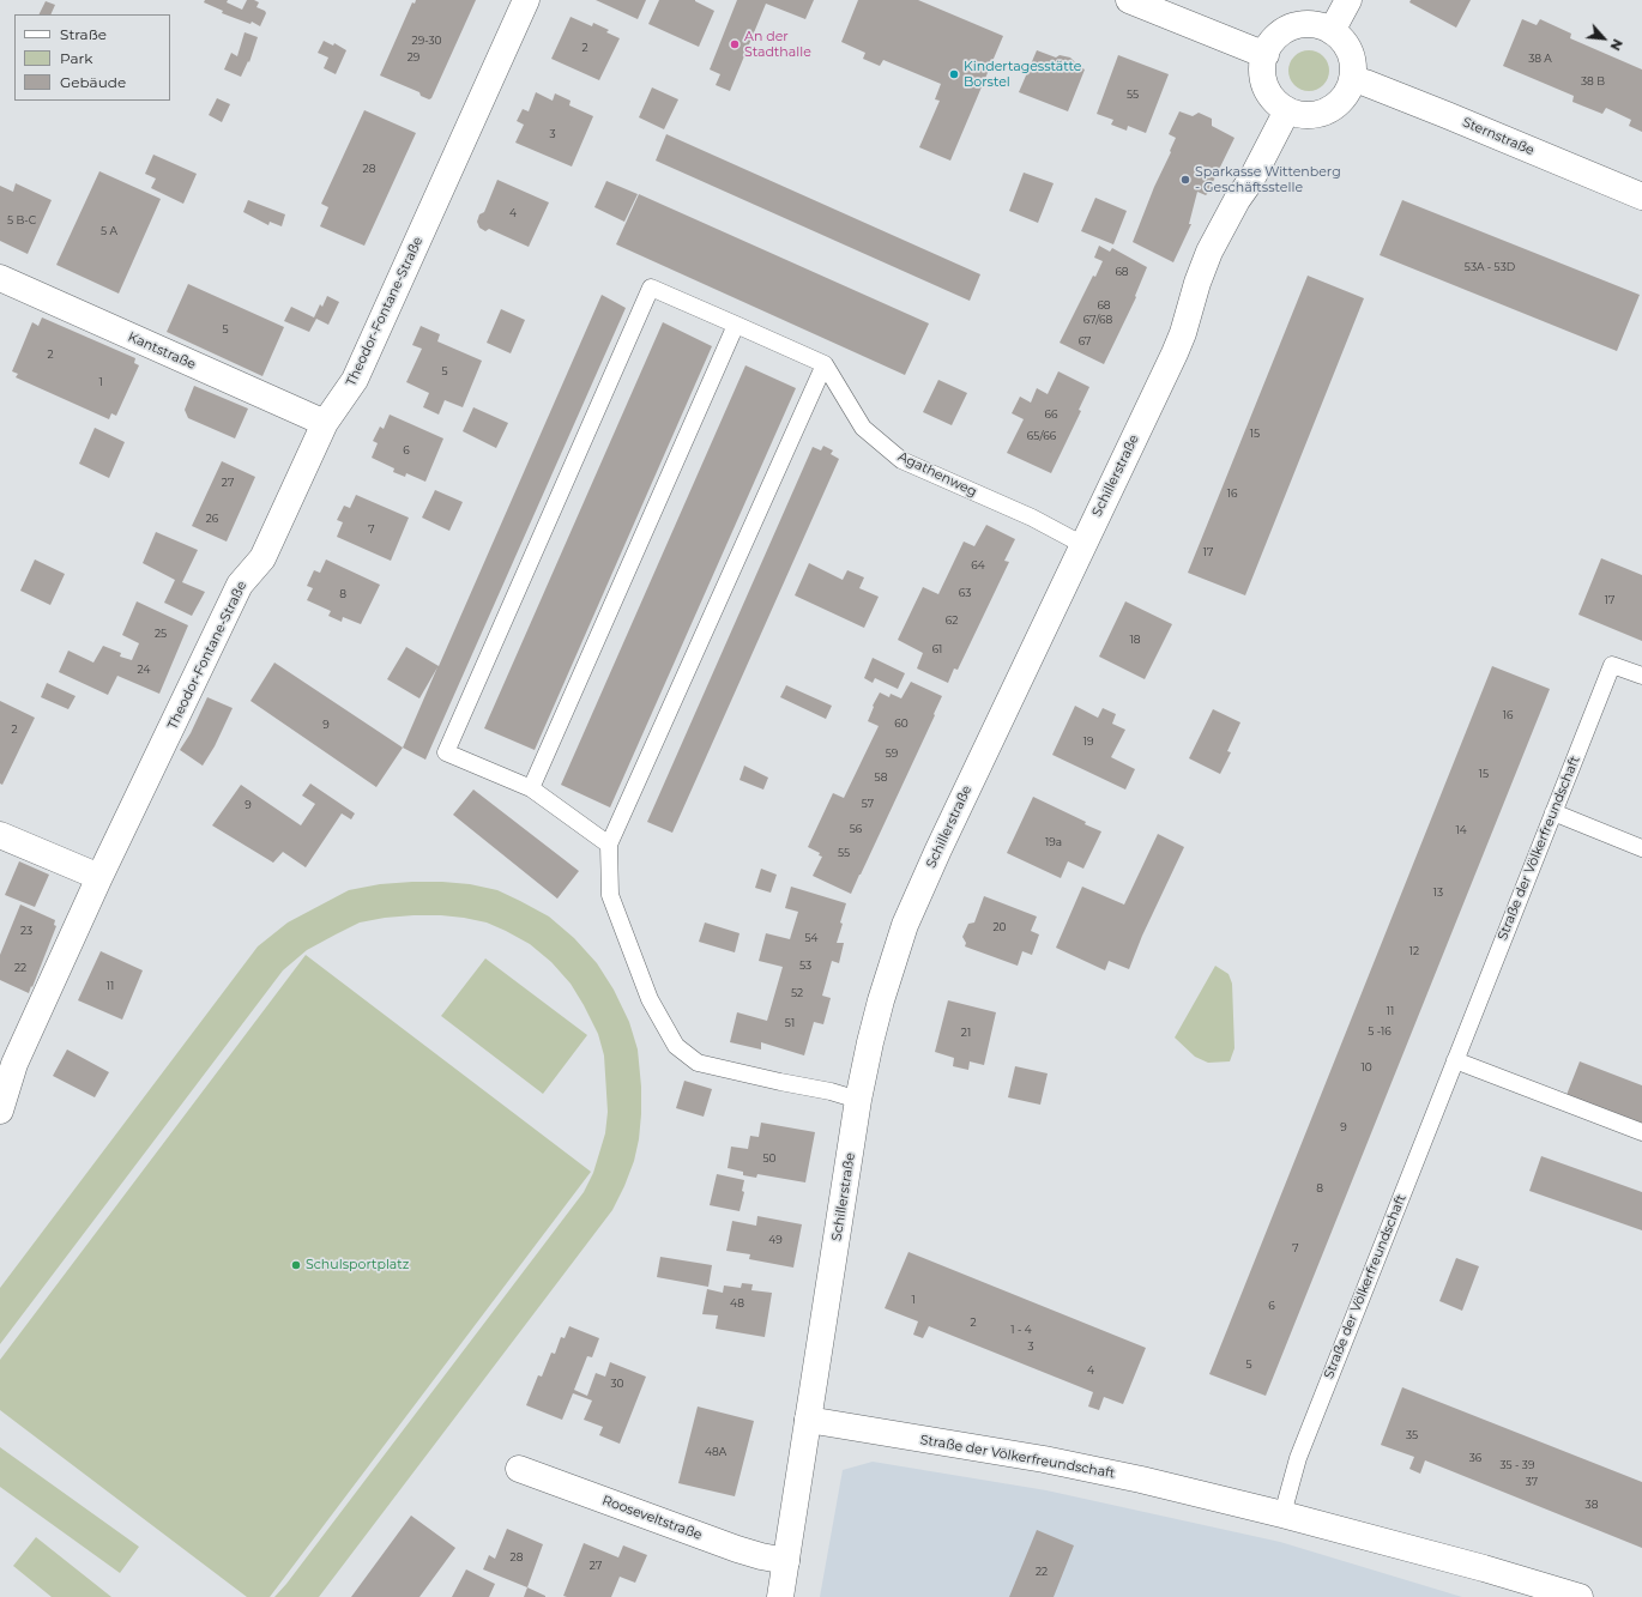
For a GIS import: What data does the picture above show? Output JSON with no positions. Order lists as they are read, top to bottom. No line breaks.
{"streets":{"street":["Sternstraße","Theodor-Fontane-Straße","Kantstraße","Schillerstraße","Straße der Völkerfreundschaft","Rooseveltstraße"],"lane":["Agathenweg"]},"crossings":[["Sternstraße","Schillerstraße"],["Theodor-Fontane-Straße","Kantstraße"],["Agathenweg","Schillerstraße"],["Schillerstraße","Straße der Völkerfreundschaft"],["Schillerstraße","Rooseveltstraße"]],"places":["An der Stadthalle","Kindertagesstätte Borstel","Sparkasse Wittenberg - Geschäftsstelle","Schulsportplatz"],"house_numbers":["29-30","2","29","38 A","38 B","55","3","28","4","5 B-C","5 A","53A - 53D","68","68","67/68","5","67","2","5","1","66","15","65/66","6","27","16","26","7","17","64","63","8","17","62","25","18","61","24","16","60","9","2","19","59","15","58","57","9","56","14","19a","55","13","20","23","54","12","53","22","11","52","11","51","5 -16","21","10","9","50","8","49","7","1","48","6","2","1 - 4","3","5","4","30","35","48A","36","35 - 39","37","38","28","27","22"],"legend":["Straße","Park","Gebäude"],"north":"bottom right"}
